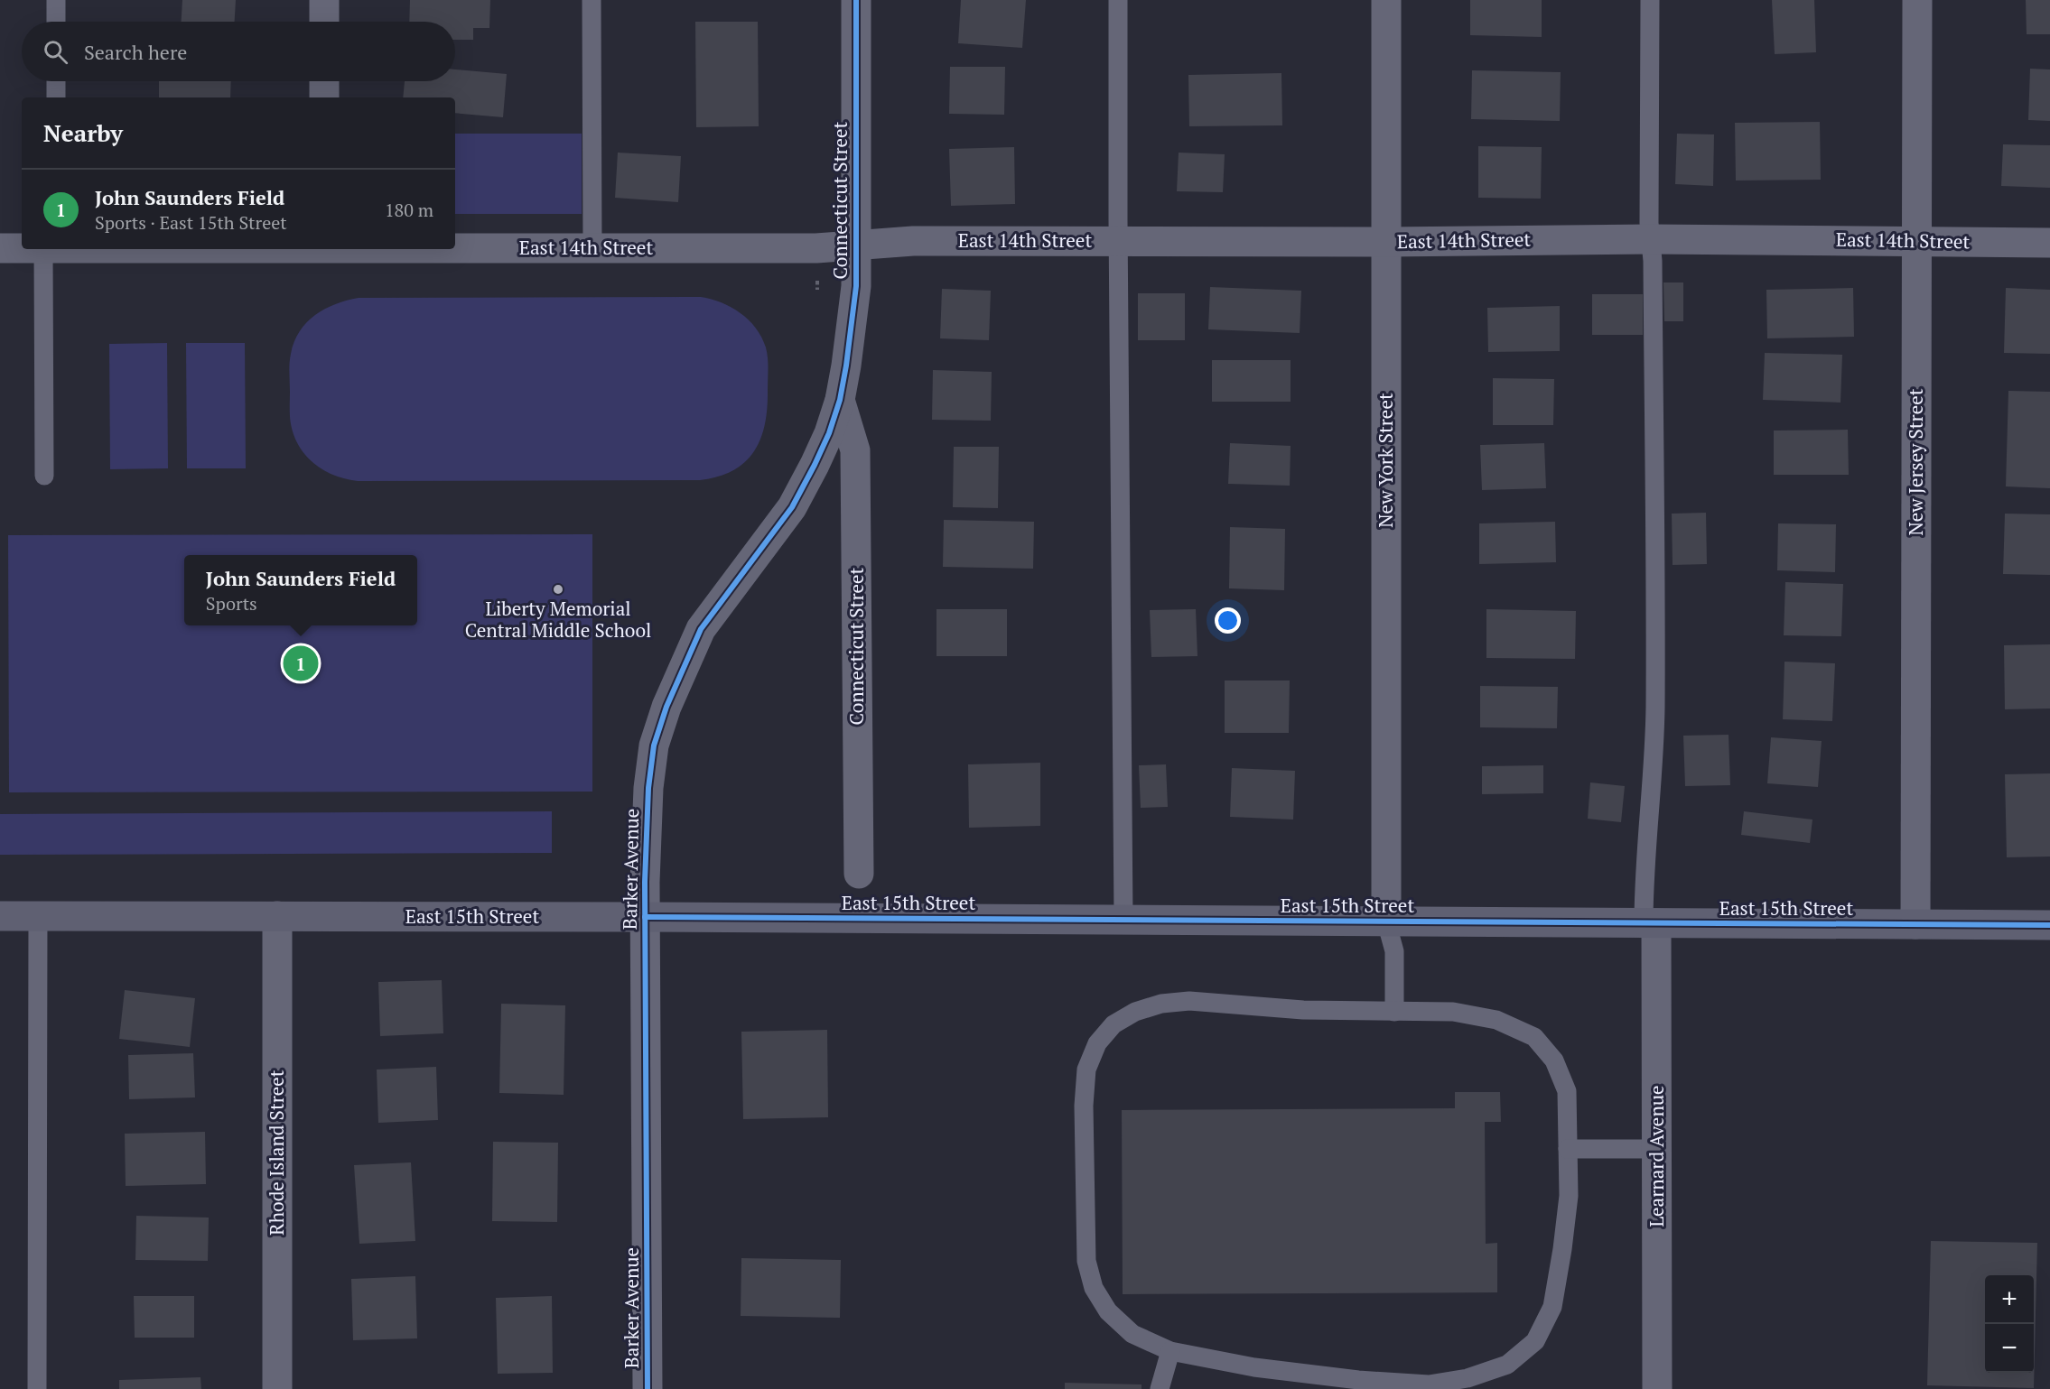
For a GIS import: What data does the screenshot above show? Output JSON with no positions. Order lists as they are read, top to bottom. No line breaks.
{"streets":{"main road":["East 15th Street"],"street":["Connecticut Street","East 14th Street","New York Street","New Jersey Street","Barker Avenue","Rhode Island Street","Learnard Avenue"]},"crossings":[["Connecticut Street","East 14th Street"],["Connecticut Street","Barker Avenue"],["East 14th Street","New York Street"],["East 14th Street","New Jersey Street"],["New York Street","East 15th Street"],["New Jersey Street","East 15th Street"],["Barker Avenue","East 15th Street"],["East 15th Street","Rhode Island Street"],["East 15th Street","Learnard Avenue"]],"places":["Liberty Memorial Central Middle School"],"page":{"search":"Search here","heading":"Nearby","list":[{"mark":"1","name":"John Saunders Field","note":"Sports · East 15th Street","value":"180 m"}],"popup":["John Saunders Field","Sports"],"pins":"1","map_buttons":["+","−"]}}
